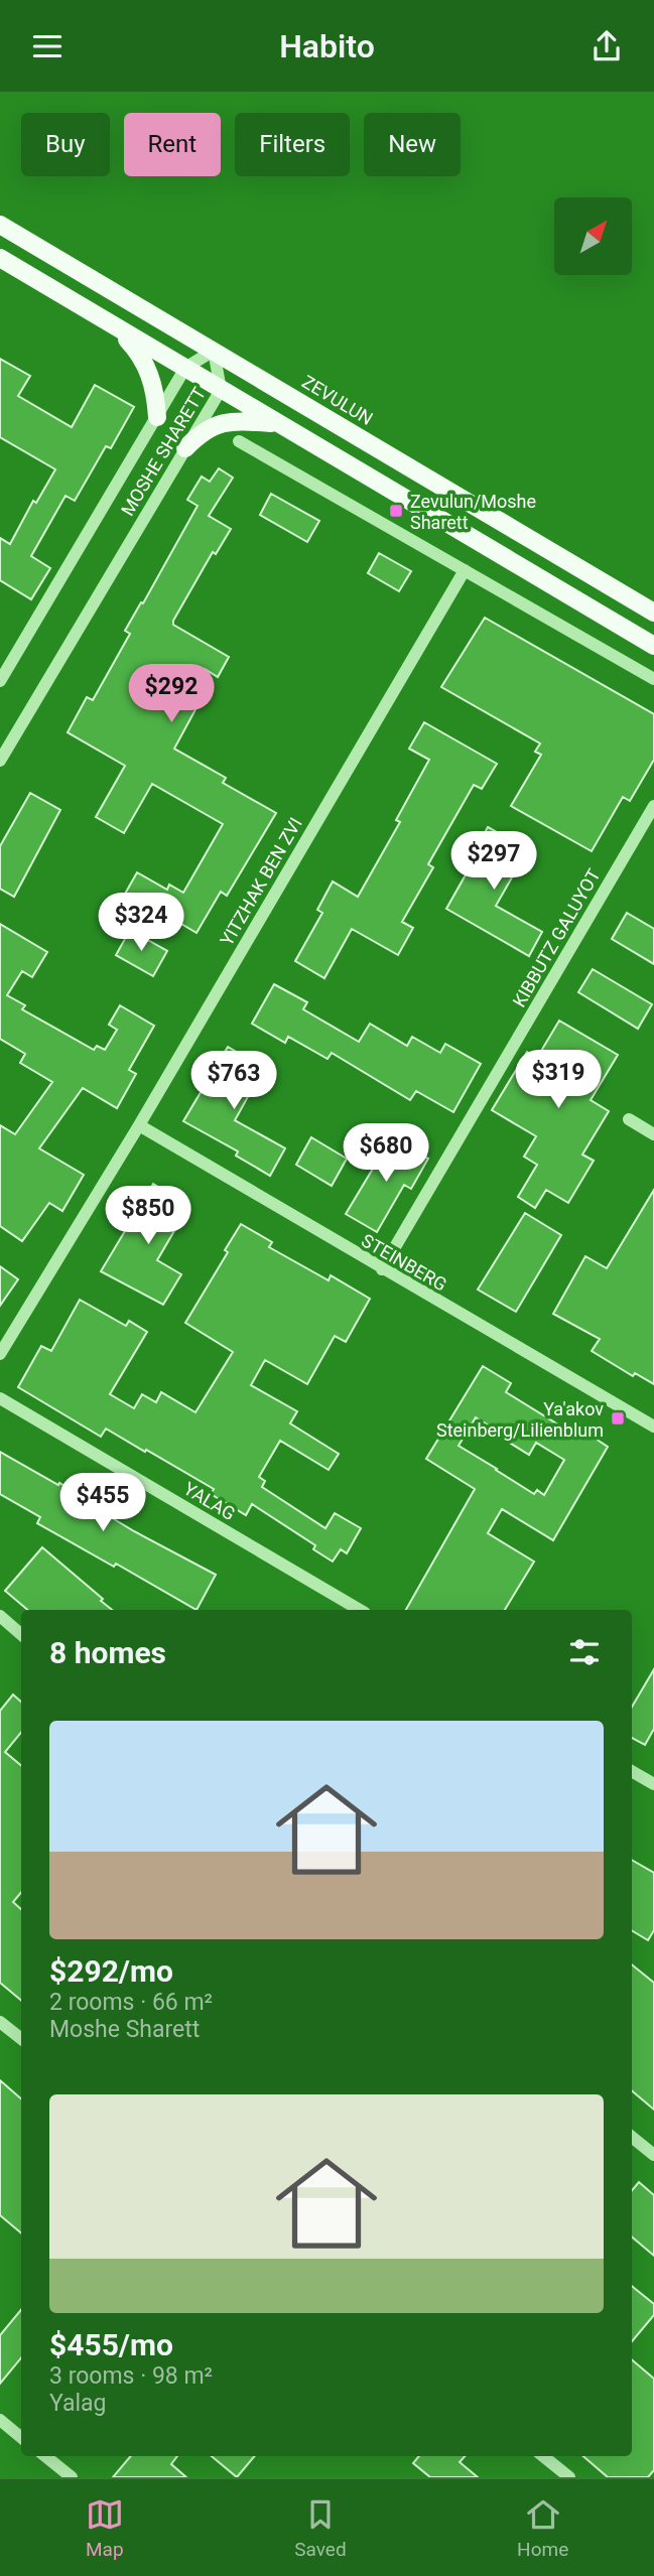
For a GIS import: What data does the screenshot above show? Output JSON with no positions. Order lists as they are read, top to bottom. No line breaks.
{"streets":{"main road":["ZEVULUN"],"street":["MOSHE SHARETT","YITZHAK BEN ZVI","KIBBUTZ GALUYOT","STEINBERG","YALAG"]},"crossings":[["ZEVULUN","MOSHE SHARETT"],["YITZHAK BEN ZVI","STEINBERG"],["KIBBUTZ GALUYOT","STEINBERG"]],"places":{"transit":["Zevulun/Moshe Sharett","Ya'akov Steinberg/Lilienblum"]},"north":"top right","page":{"header":"Habito","chip":["Buy","Rent","Filters","New"],"price":["$292","$297","$324","$319","$763","$680","$850","$455"],"heading":"8 homes","list":[{"name":"$292/mo","note":"2 rooms · 66 m² · Moshe Sharett"},{"name":"$455/mo","note":"3 rooms · 98 m² · Yalag"}],"tabs":["Map","Saved","Home"]}}
